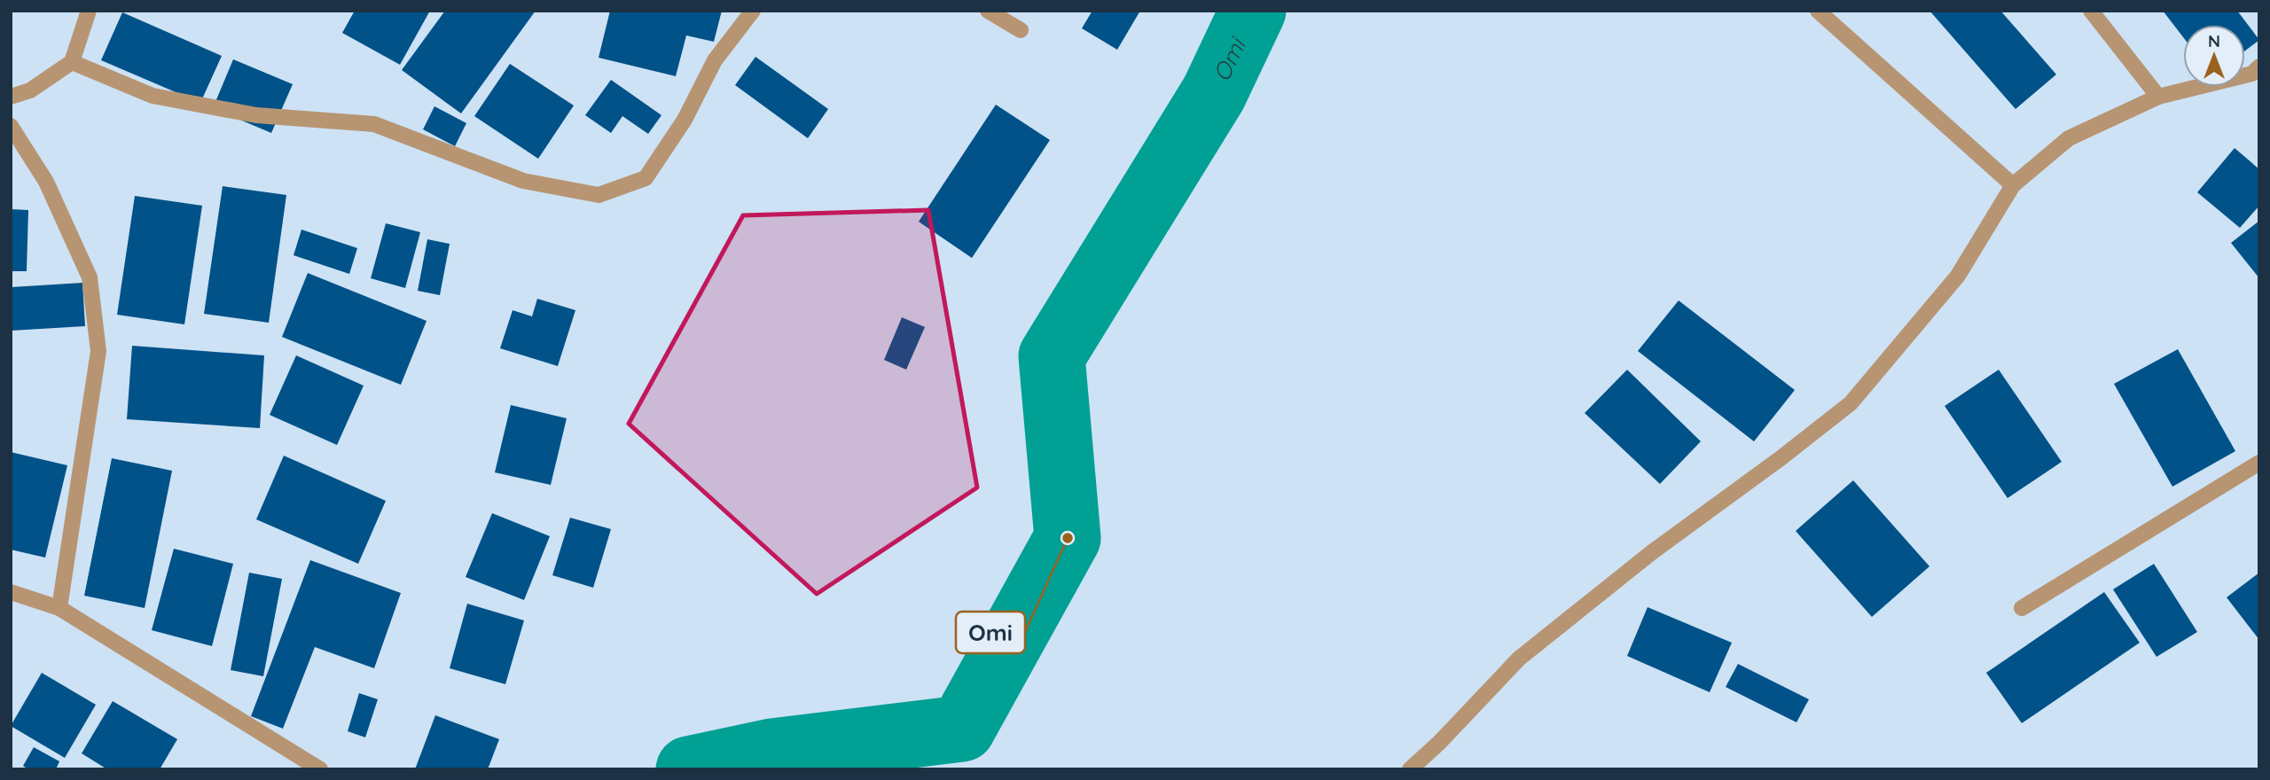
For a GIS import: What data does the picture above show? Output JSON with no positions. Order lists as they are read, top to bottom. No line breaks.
{"water":["Omi"],"places":["Omi"],"north":"top"}
